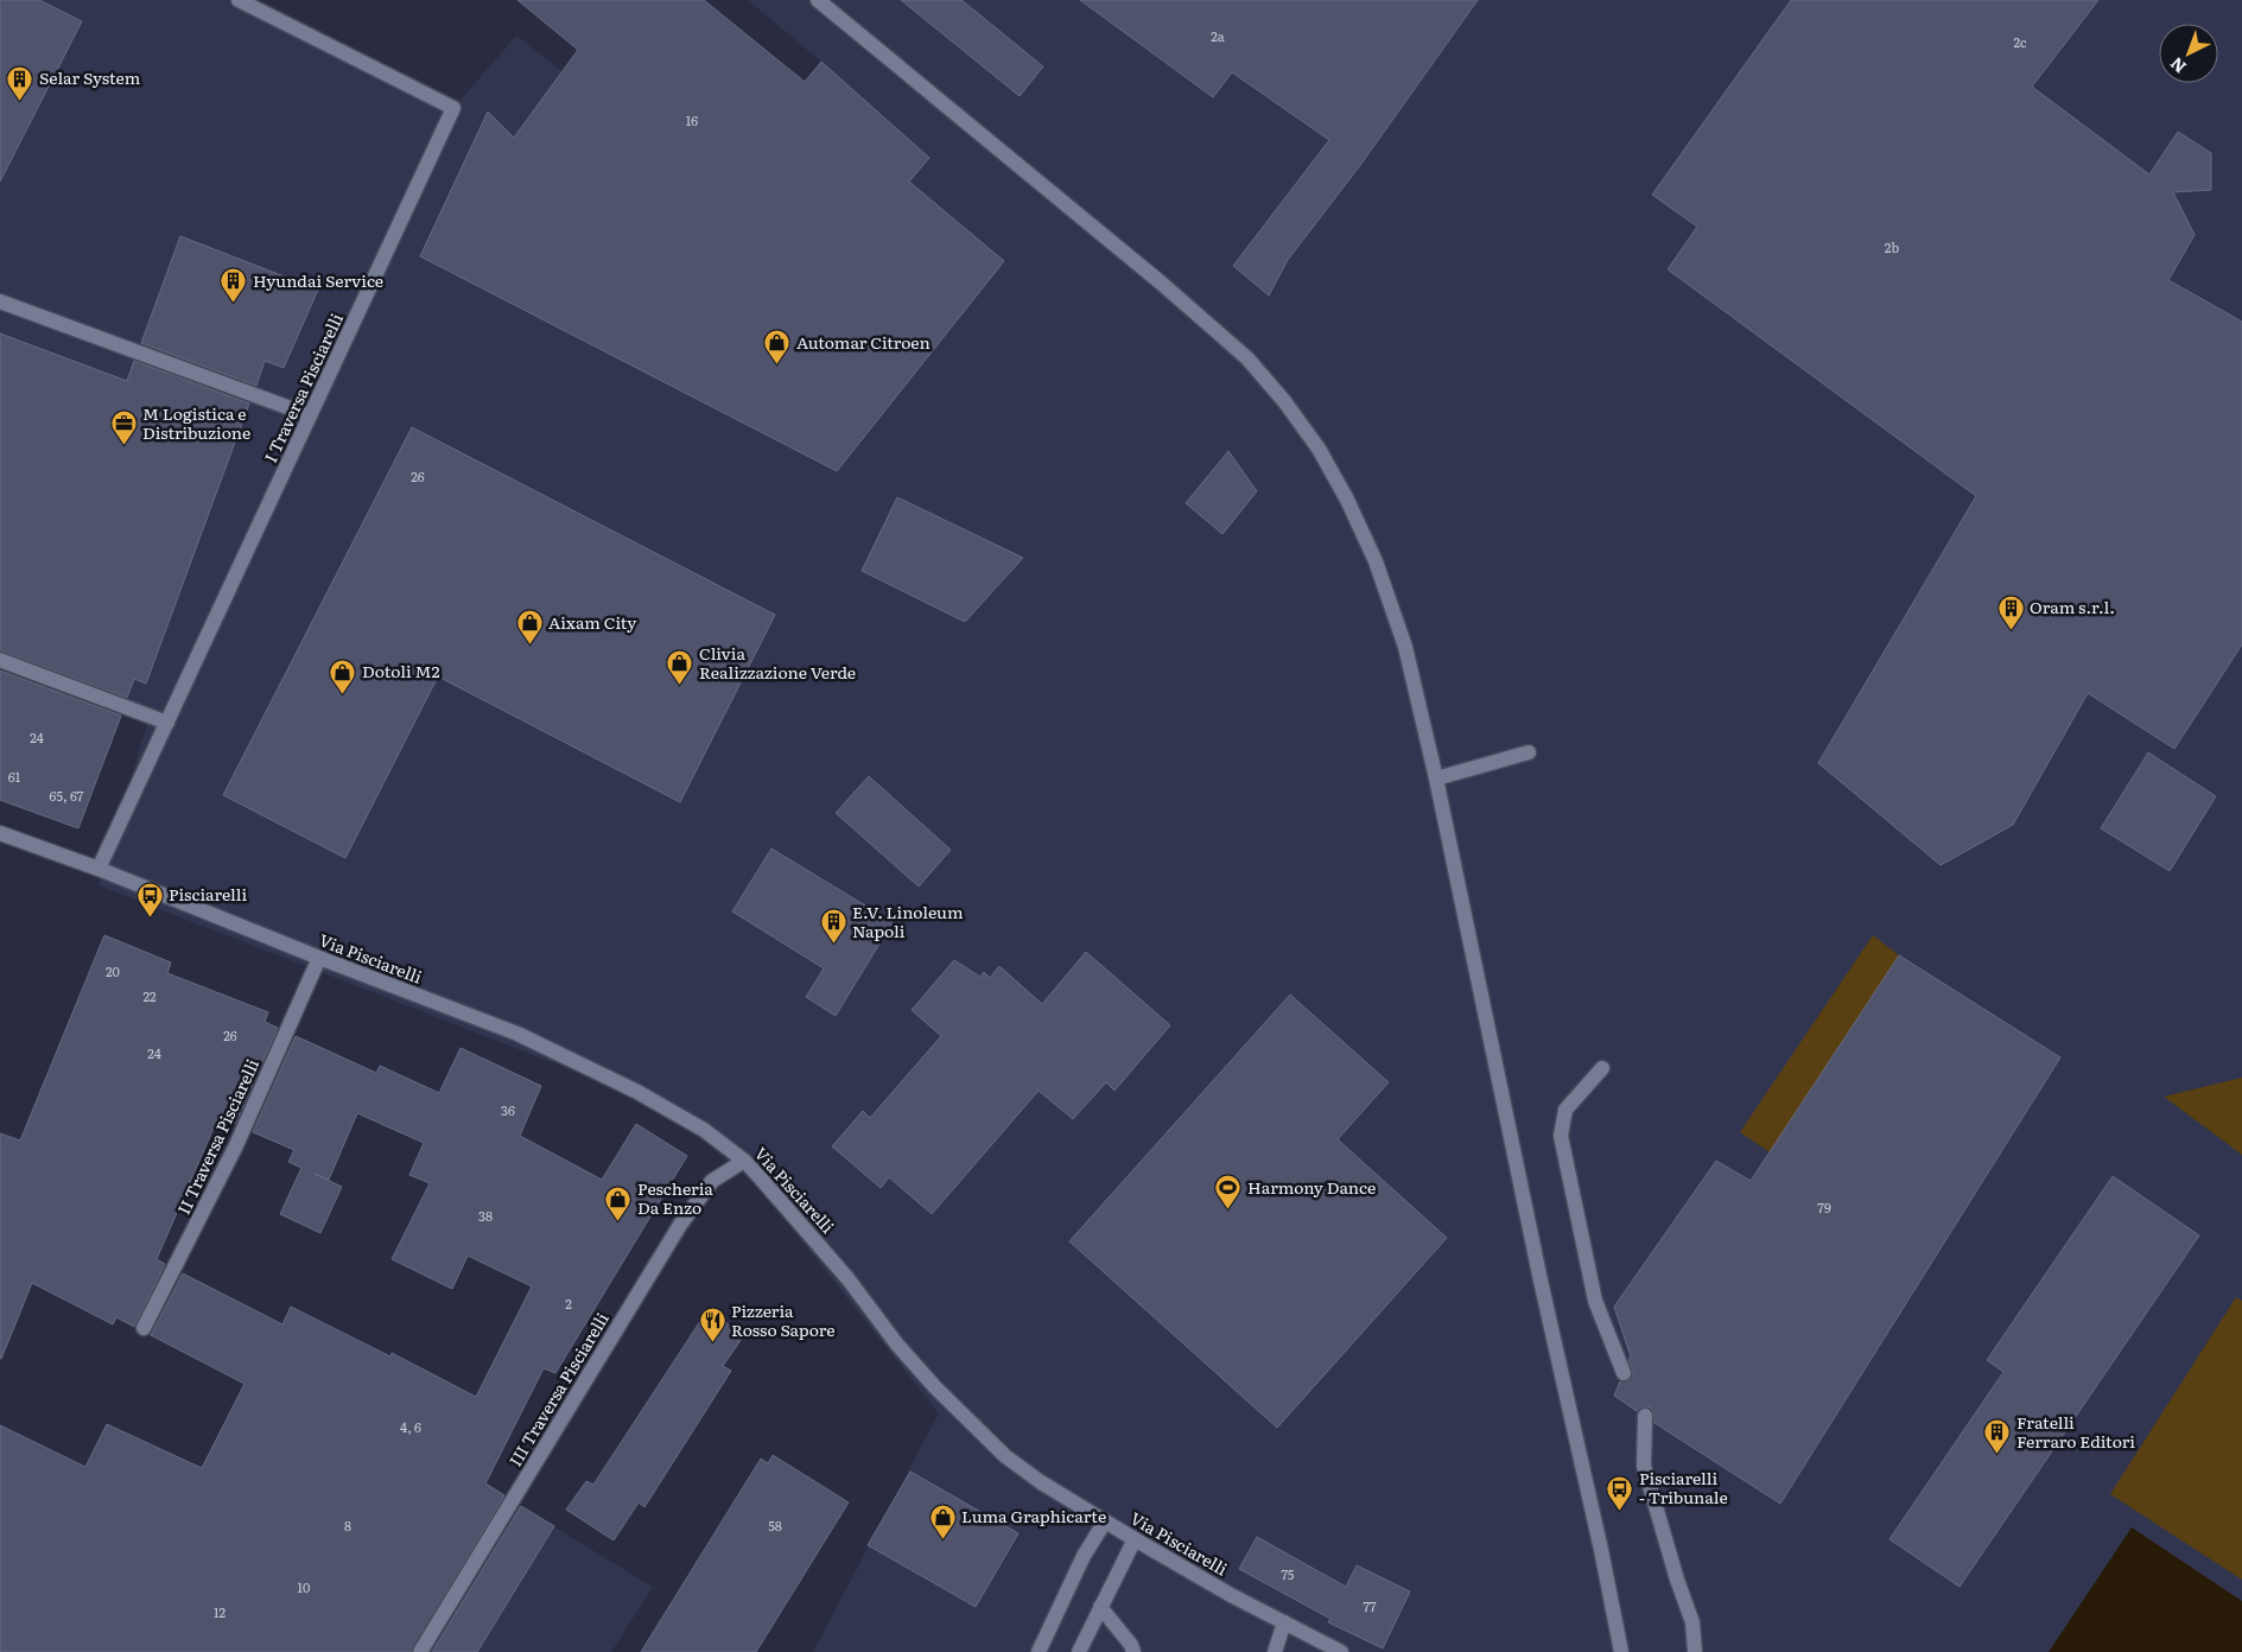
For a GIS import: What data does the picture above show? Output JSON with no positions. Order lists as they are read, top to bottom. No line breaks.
{"streets":{"street":["I Traversa Pisciarelli","Via Pisciarelli","II Traversa Pisciarelli","III Traversa Pisciarelli"]},"crossings":[["I Traversa Pisciarelli","Via Pisciarelli"],["Via Pisciarelli","II Traversa Pisciarelli"],["Via Pisciarelli","III Traversa Pisciarelli"]],"places":{"building":["Selar System","Hyundai Service","Oram s.r.l.","E.V. Linoleum Napoli","Fratelli Ferraro Editori"],"shop":["Automar Citroen","Aixam City","Clivia Realizzazione Verde","Dotoli M2","Pescheria Da Enzo","Luma Graphicarte"],"office":["M Logistica e Distribuzione"],"bus stop":["Pisciarelli","Pisciarelli - Tribunale"],"sports":["Harmony Dance"],"restaurant":["Pizzeria Rosso Sapore"]},"house_numbers":["2a","2c","16","2b","26","24","61","65, 67","20","22","26","24","36","79","38","2","4, 6","8","58","75","10","77","12"],"north":"bottom left"}
